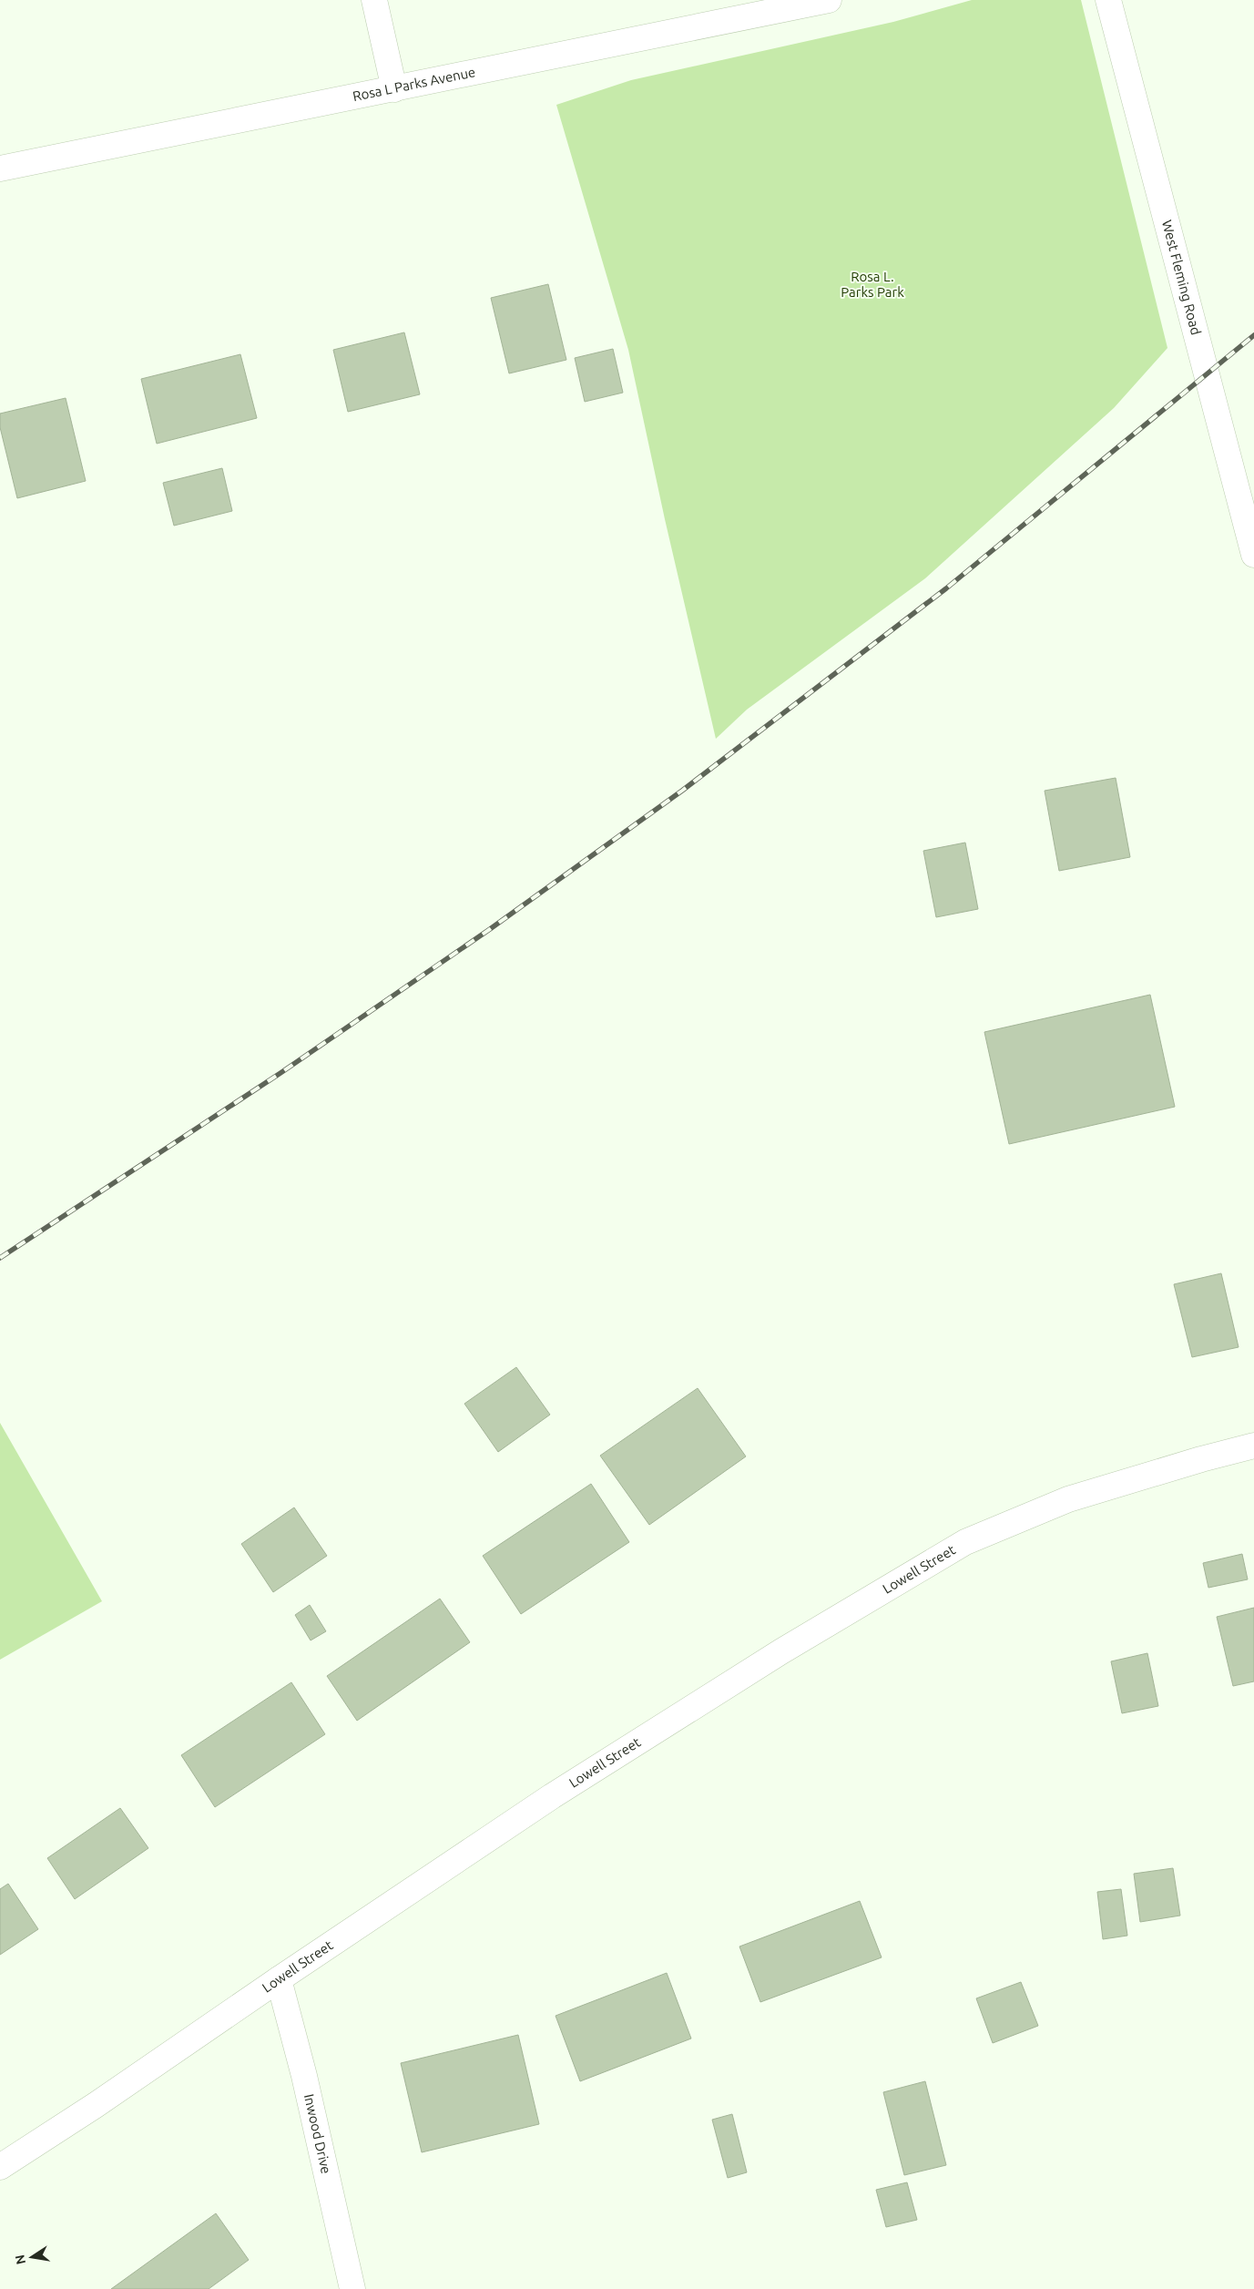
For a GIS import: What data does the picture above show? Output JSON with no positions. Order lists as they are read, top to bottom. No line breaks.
{"streets":{"street":["Rosa L Parks Avenue","West Fleming Road","Lowell Street","Inwood Drive"]},"crossings":[["Lowell Street","Inwood Drive"]],"parks":["Rosa L. Parks Park"],"north":"left"}
